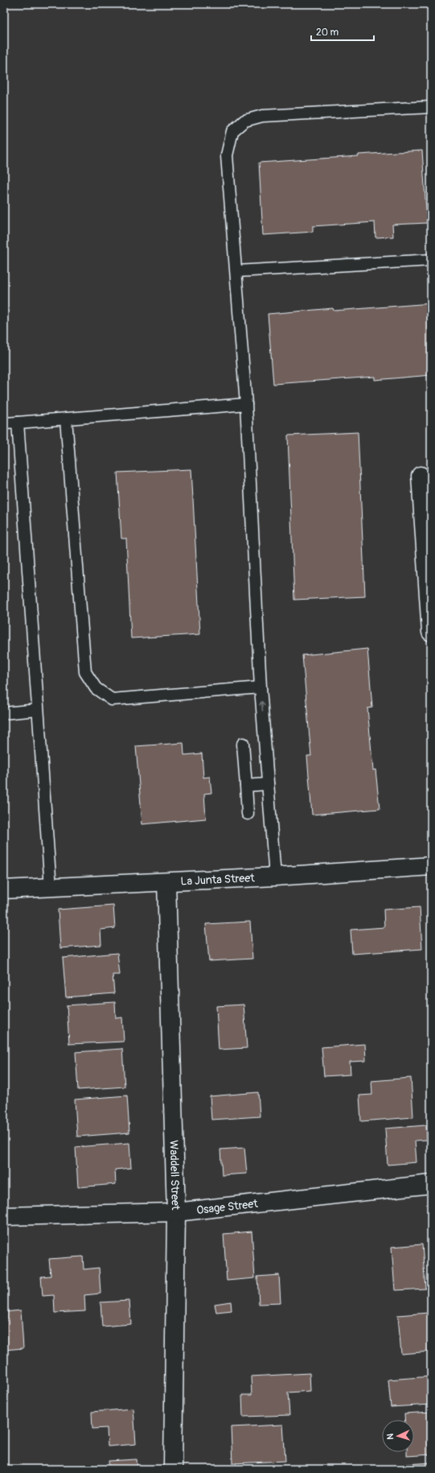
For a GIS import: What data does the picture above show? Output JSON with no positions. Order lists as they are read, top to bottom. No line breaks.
{"streets":{"street":["La Junta Street","Waddell Street","Osage Street"]},"crossings":[["La Junta Street","Waddell Street"],["Waddell Street","Osage Street"]],"scale_bar":"20 m","north":"left"}
